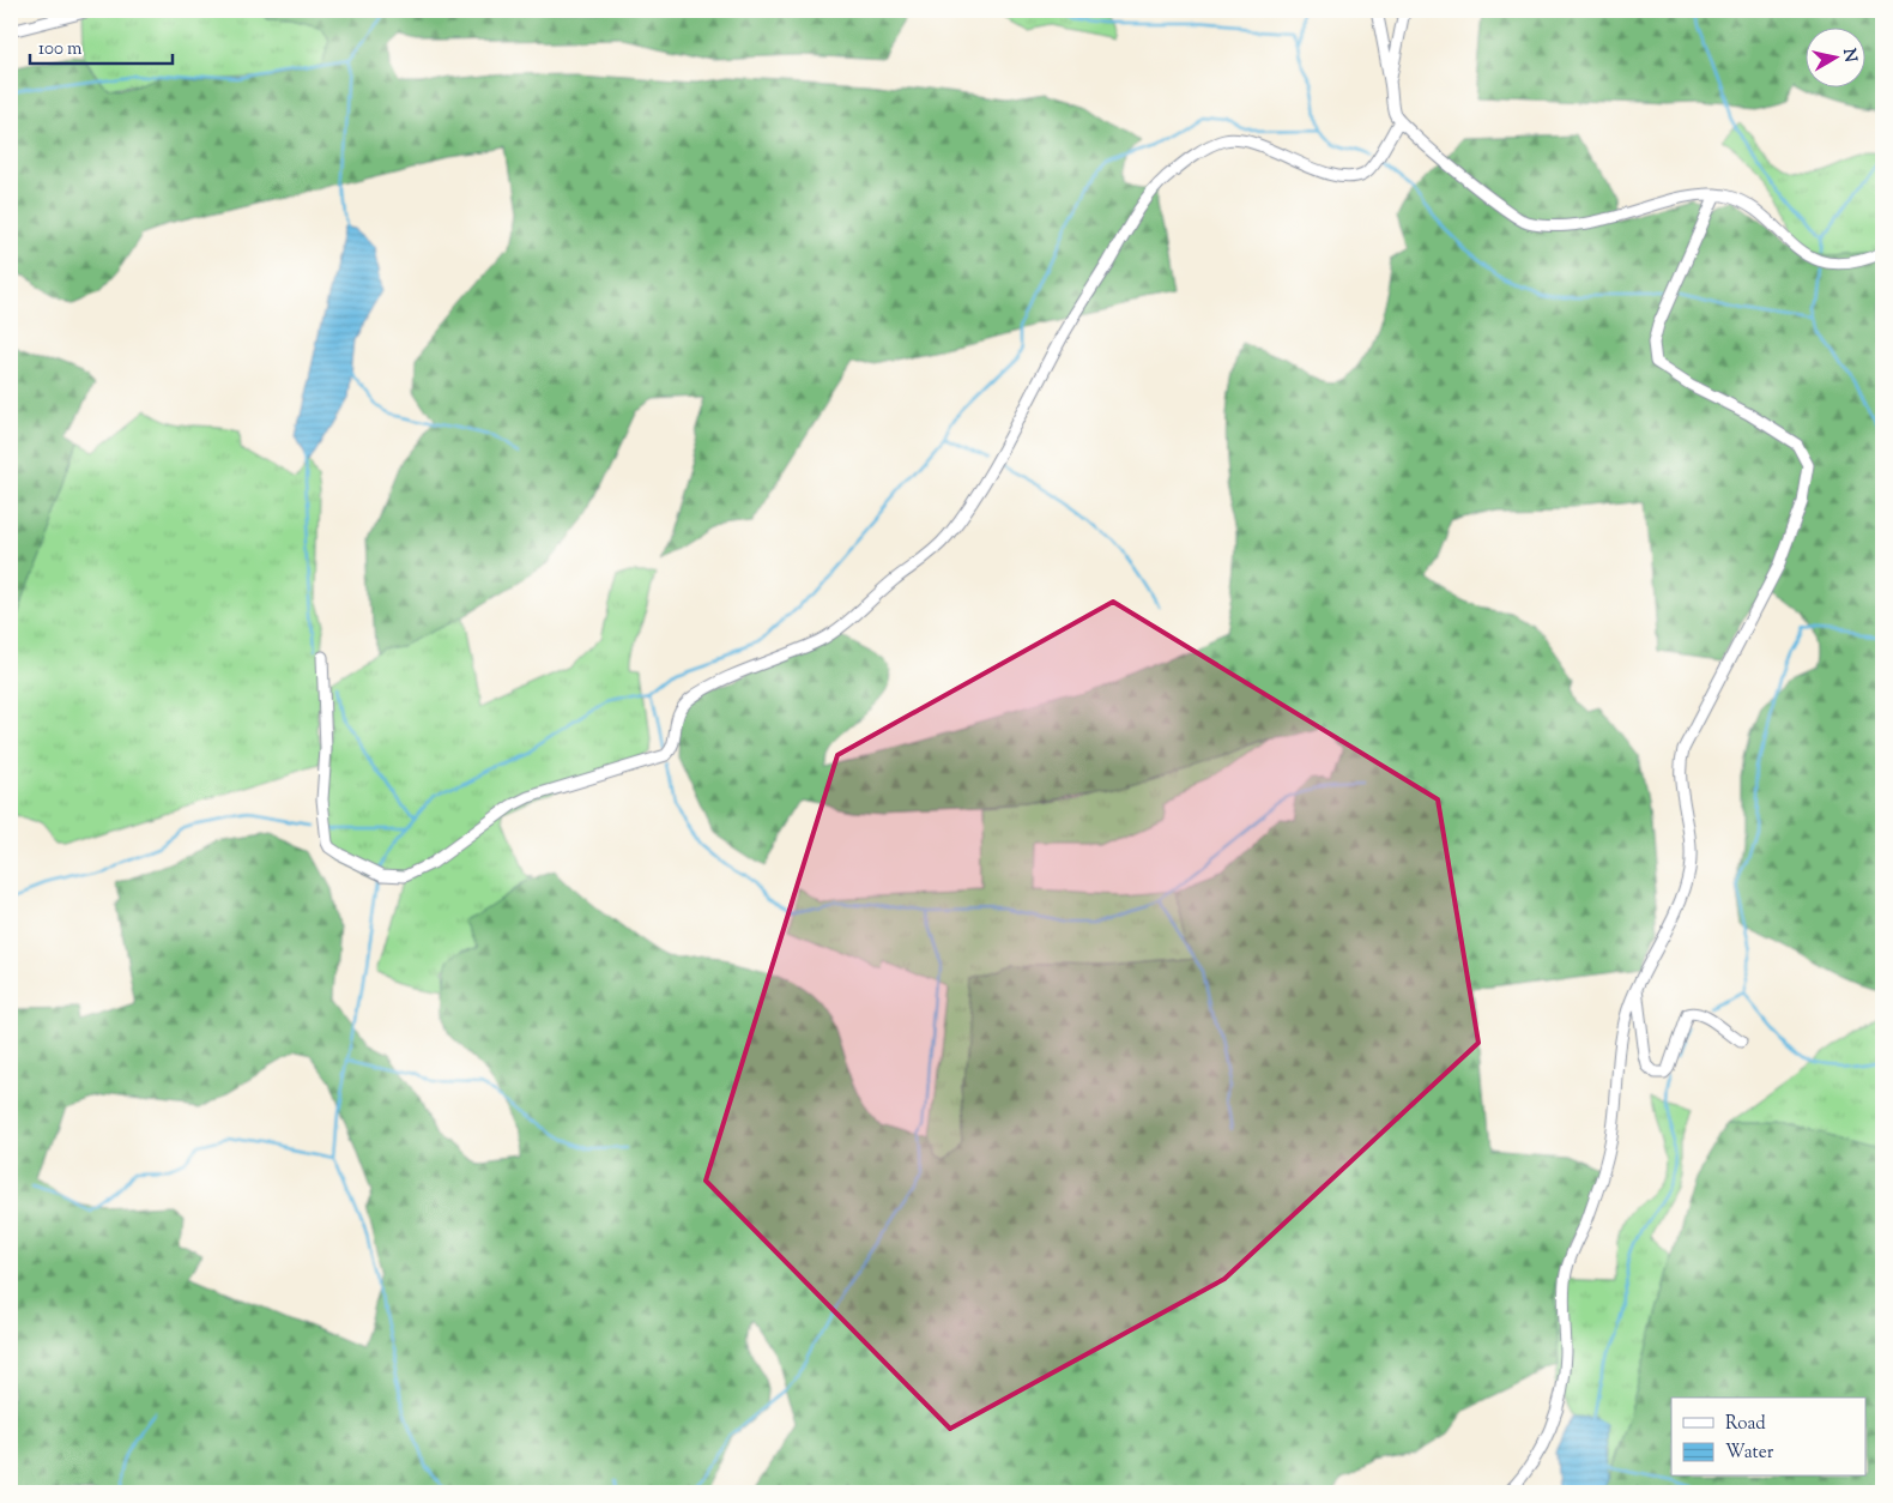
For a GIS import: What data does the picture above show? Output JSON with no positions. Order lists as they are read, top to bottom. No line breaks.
{"legend":["Road","Water"],"scale_bar":"100 m","north":"right"}
